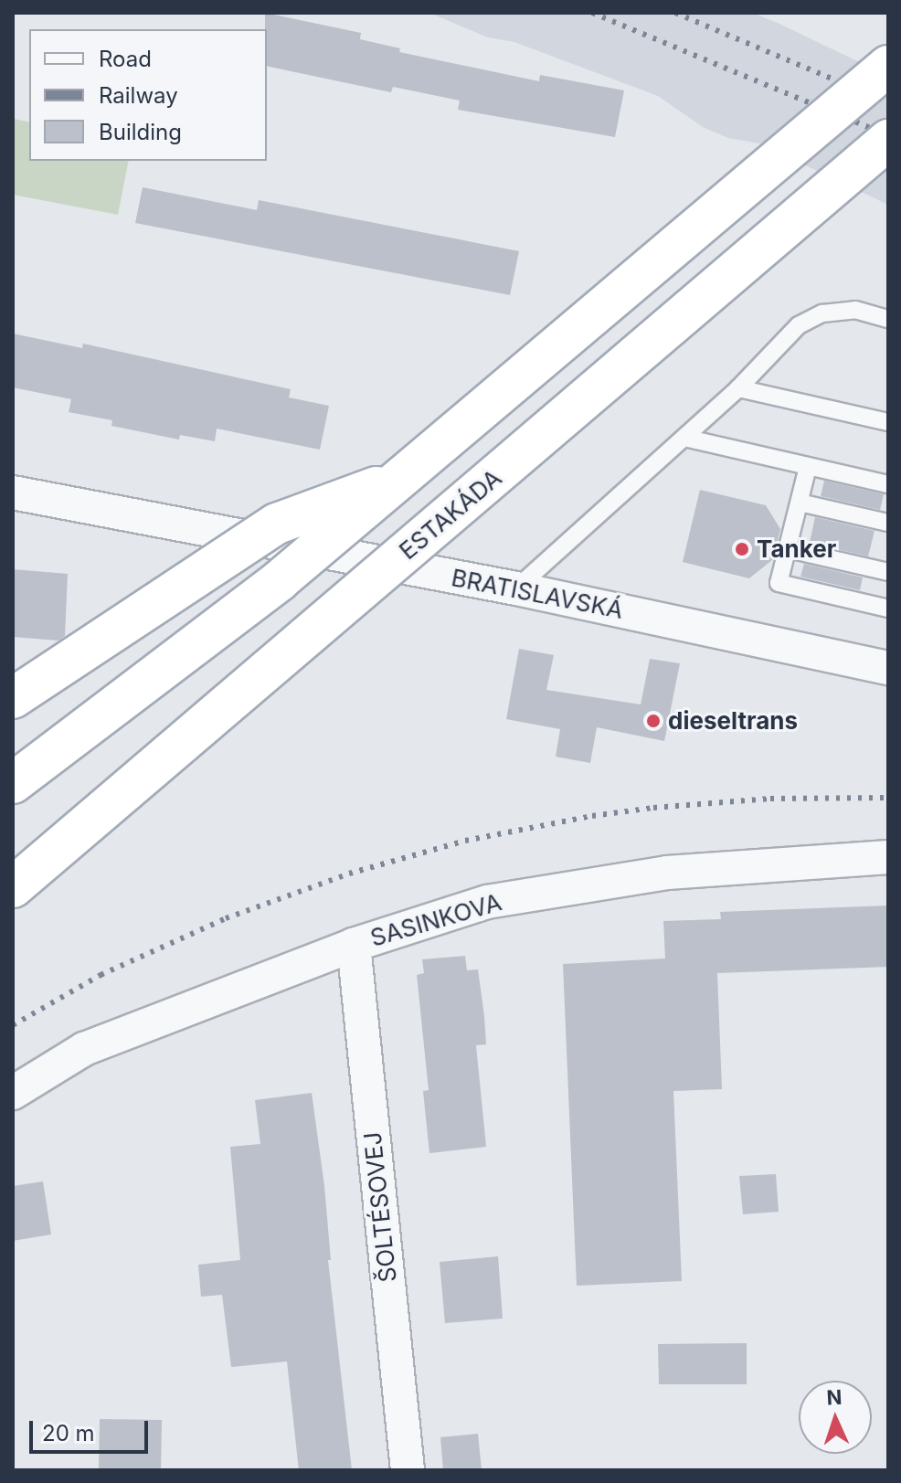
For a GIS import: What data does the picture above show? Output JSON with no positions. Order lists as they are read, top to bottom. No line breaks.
{"streets":{"main road":["ESTAKÁDA"],"street":["BRATISLAVSKÁ","SASINKOVA","ŠOLTÉSOVEJ"]},"crossings":[["SASINKOVA","ŠOLTÉSOVEJ"]],"places":["Tanker","dieseltrans"],"legend":["Road","Railway","Building"],"scale_bar":"20 m","north":"top"}
